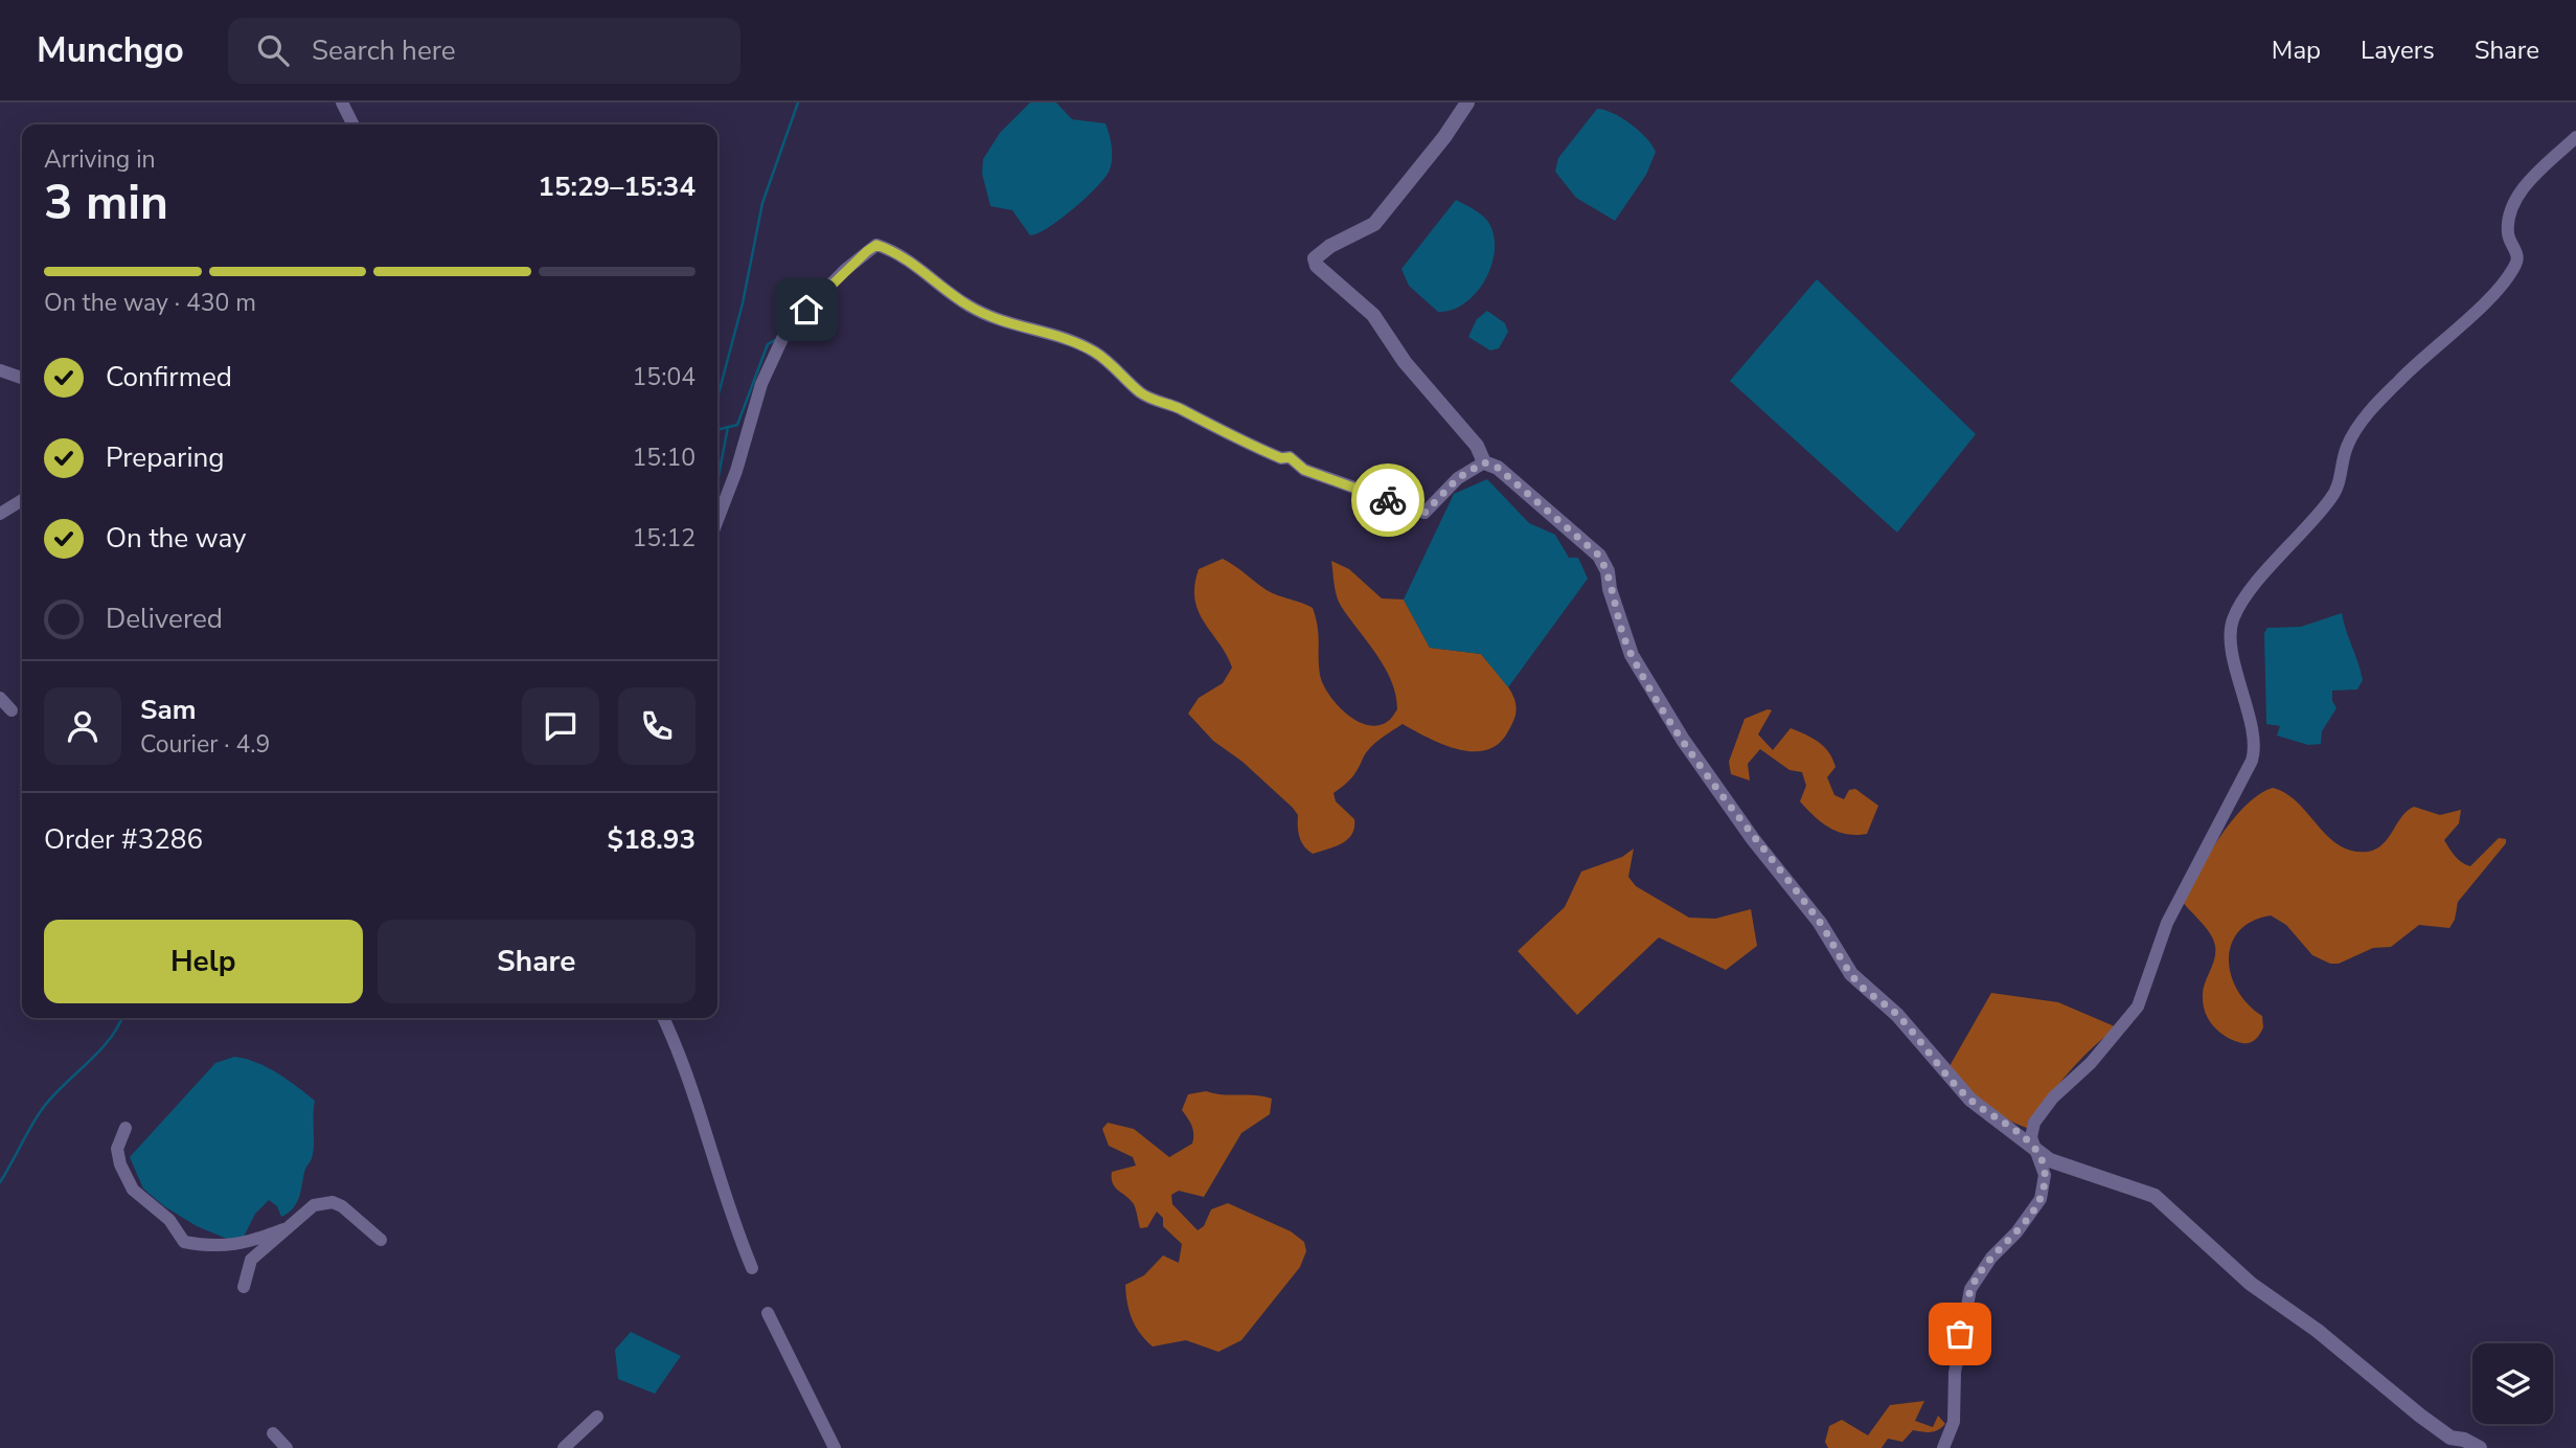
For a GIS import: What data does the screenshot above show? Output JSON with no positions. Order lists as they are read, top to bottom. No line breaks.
{"page":{"header":"Munchgo","search":"Search here","nav":["Map","Layers","Share"],"heading":["3 min","Arriving in","15:29–15:34"],"panel":["Sam","Courier · 4.9","Order #3286","$18.93"],"bar":"On the way · 430 m","list":[["Confirmed","15:04"],["Preparing","15:10"],["On the way","15:12"],"Delivered"],"buttons":["Help","Share"]}}
